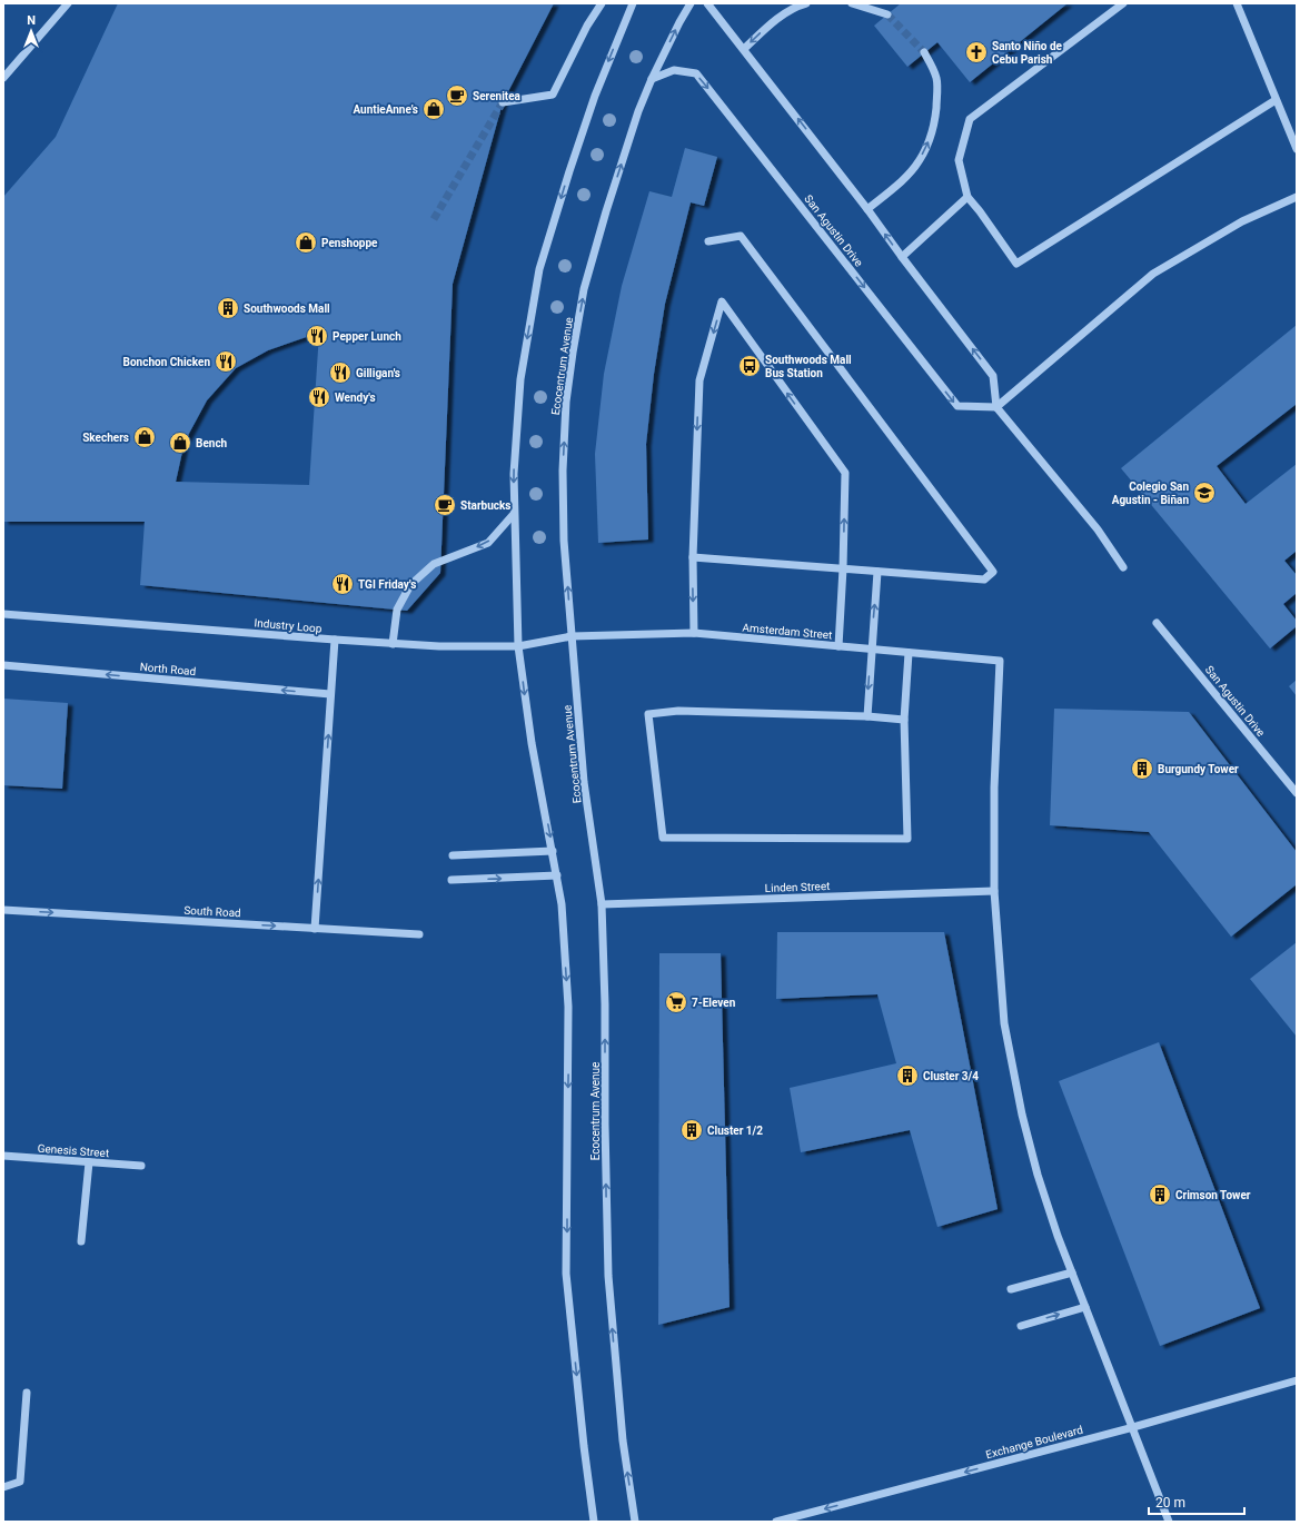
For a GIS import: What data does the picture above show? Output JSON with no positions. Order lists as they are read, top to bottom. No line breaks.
{"streets":{"street":["San Agustin Drive","Ecocentrum Avenue","Industry Loop","Amsterdam Street","North Road","Linden Street","South Road","Genesis Street","Exchange Boulevard"]},"crossings":[["San Agustin Drive","Ecocentrum Avenue"],["Ecocentrum Avenue","Industry Loop"],["Ecocentrum Avenue","Amsterdam Street"],["Ecocentrum Avenue","Linden Street"],["Industry Loop","Amsterdam Street"],["Amsterdam Street","Linden Street"]],"one_way":["North Road","South Road","Exchange Boulevard"],"places":{"church":["Santo Niño de Cebu Parish"],"cafe":["Serenitea","Starbucks"],"shop":["AuntieAnne’s","Penshoppe","Skechers","Bench"],"building":["Southwoods Mall","Burgundy Tower","Cluster 3/4","Cluster 1/2","Crimson Tower"],"restaurant":["Pepper Lunch","Bonchon Chicken","Gilligan's","Wendy's","TGI Friday's"],"bus stop":["Southwoods Mall Bus Station"],"school or university":["Colegio San Agustin - Biñan"],"supermarket":["7-Eleven"]},"scale_bar":"20 m","north":"top"}
